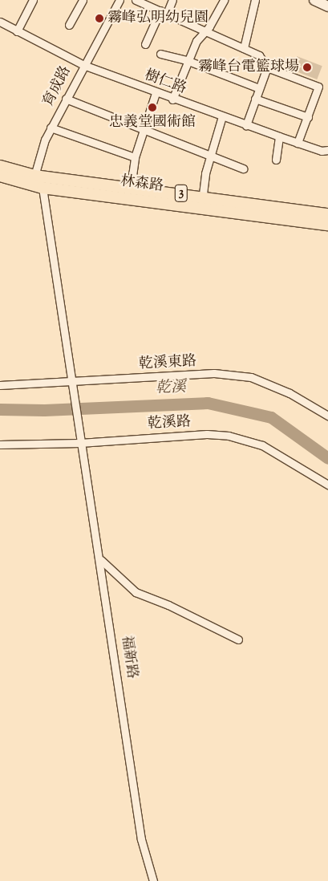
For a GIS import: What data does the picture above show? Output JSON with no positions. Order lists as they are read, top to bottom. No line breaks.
{"streets":{"main road":["林森路","3"],"street":["樹仁路","育成路","乾溪東路","乾溪路","福新路"]},"crossings":[["樹仁路","育成路"],["育成路","林森路"],["乾溪東路","福新路"],["乾溪路","福新路"]],"water":["乾溪"],"places":["霧峰弘明幼兒園","霧峰台電籃球場","忠義堂國術館"]}
